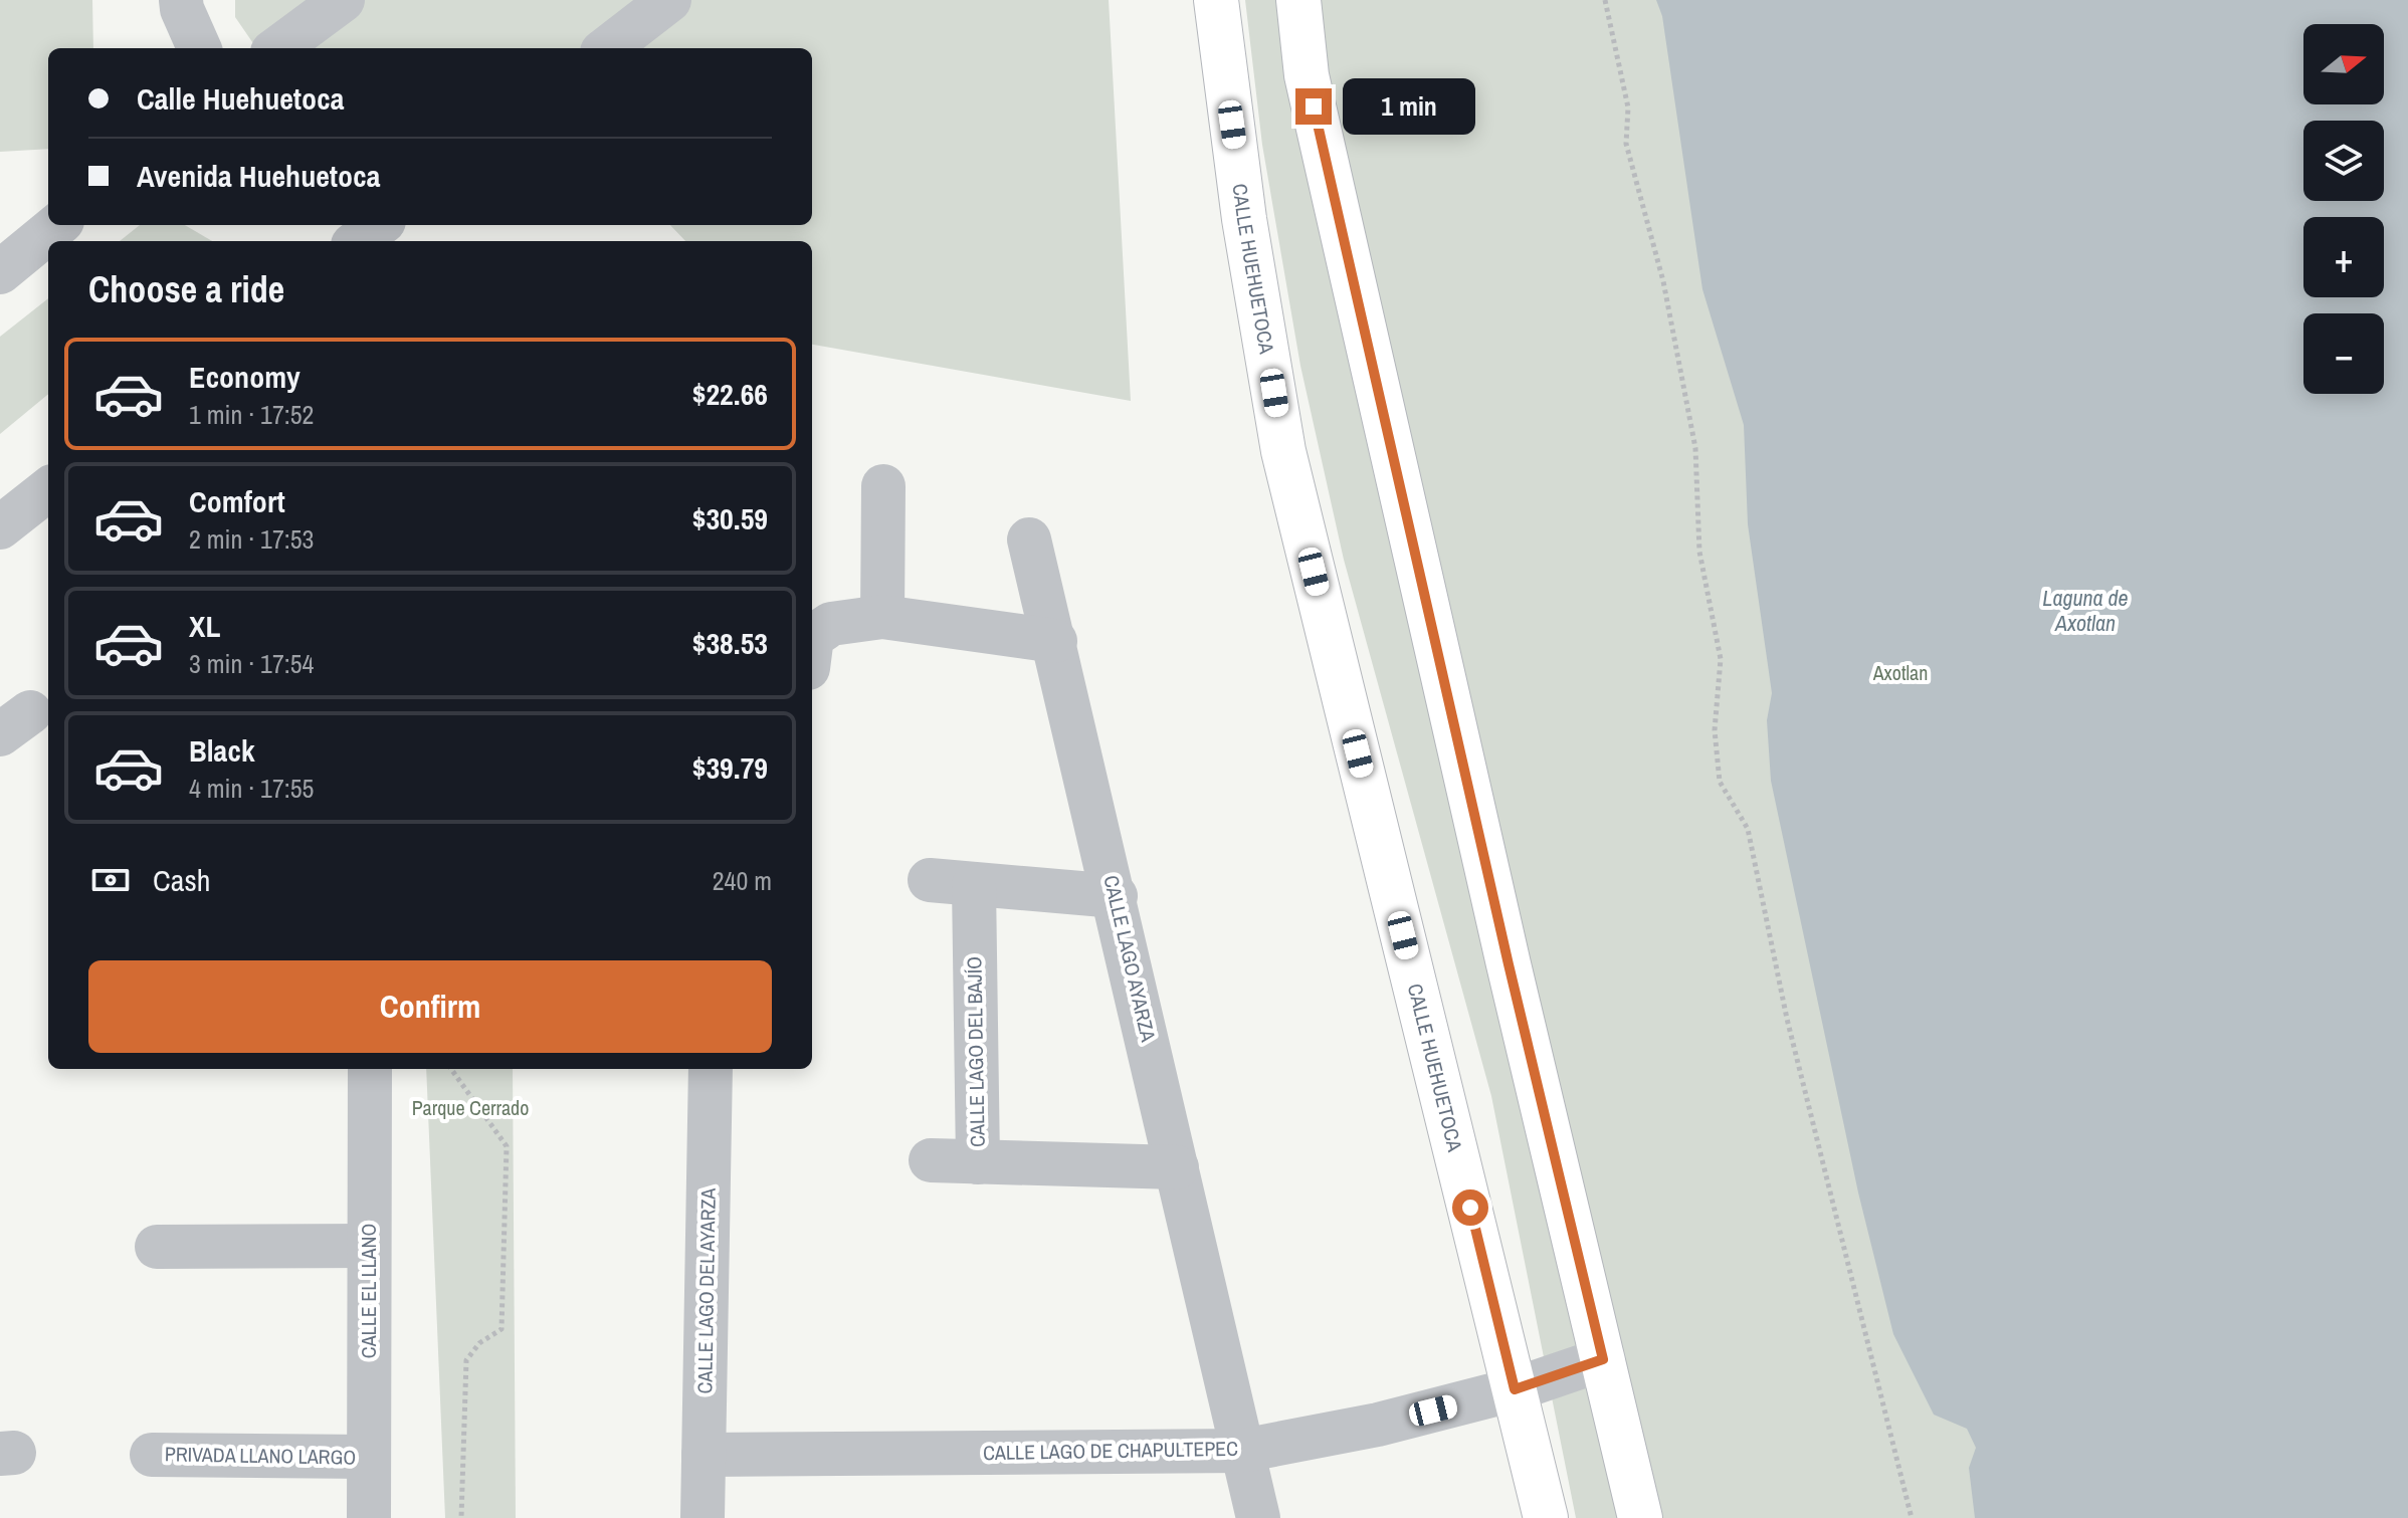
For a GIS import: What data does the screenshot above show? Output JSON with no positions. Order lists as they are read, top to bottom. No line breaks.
{"streets":{"main road":["CALLE HUEHUETOCA"],"street":["CALLE LAGO AYARZA","CALLE LAGO DEL BAJÍO","CALLE EL LLANO","CALLE LAGO DEL AYARZA","CALLE LAGO DE CHAPULTEPEC","PRIVADA LLANO LARGO"]},"crossings":[["CALLE HUEHUETOCA","CALLE LAGO DE CHAPULTEPEC"],["CALLE LAGO AYARZA","CALLE LAGO DEL BAJÍO"],["CALLE LAGO AYARZA","CALLE LAGO DE CHAPULTEPEC"],["CALLE EL LLANO","PRIVADA LLANO LARGO"],["CALLE LAGO DEL AYARZA","CALLE LAGO DE CHAPULTEPEC"]],"water":["Laguna de Axotlan"],"parks":["Axotlan","Parque Cerrado"],"north":"right","page":{"map_buttons":["+","−"],"banner":["Calle Huehuetoca","Avenida Huehuetoca"],"bubble":"1 min","heading":"Choose a ride","list":[{"name":"Economy","note":"1 min · 17:52","value":"$22.66"},{"name":"Comfort","note":"2 min · 17:53","value":"$30.59"},{"name":"XL","note":"3 min · 17:54","value":"$38.53"},{"name":"Black","note":"4 min · 17:55","value":"$39.79"}],"pay":["Cash","240 m"],"buttons":"Confirm"}}
